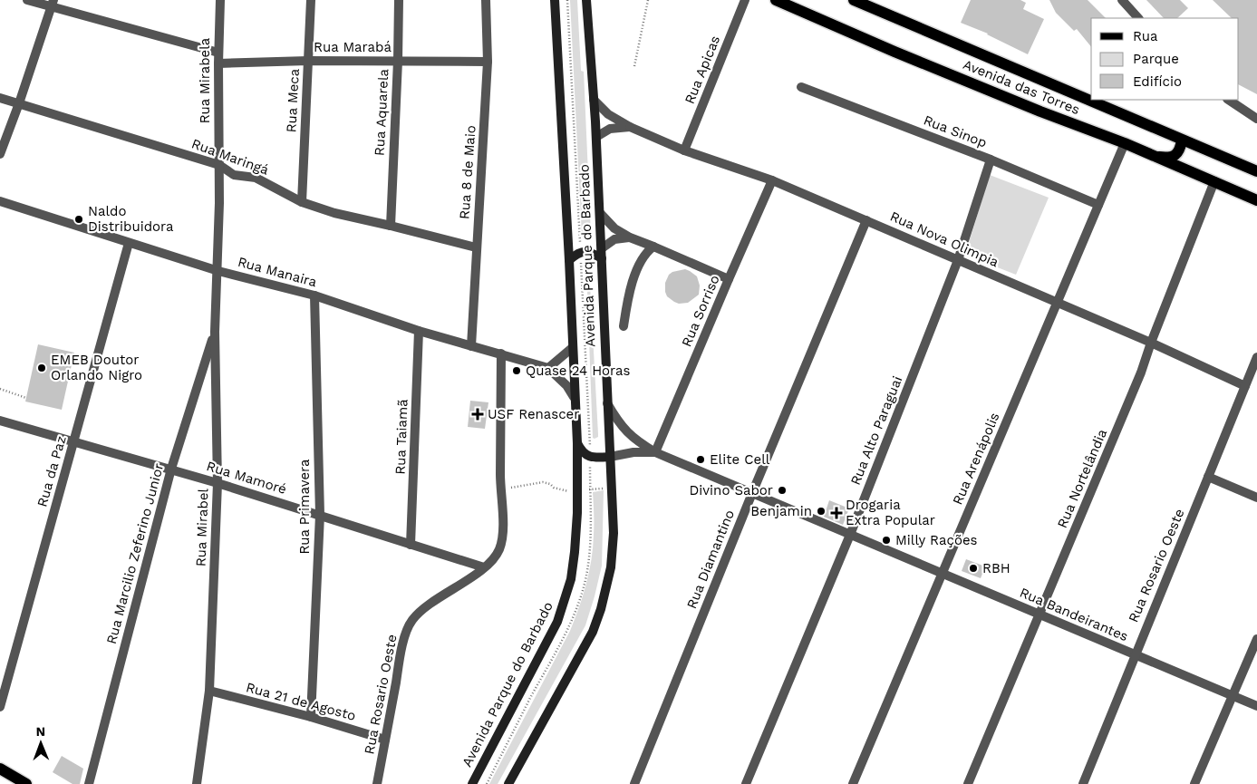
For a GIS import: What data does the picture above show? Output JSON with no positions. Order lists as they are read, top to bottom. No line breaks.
{"streets":{"main road":["Avenida das Torres","Avenida Parque do Barbado"],"street":["Rua Marabá","Rua Apicas","Rua Mirabela","Rua Meca","Rua Aquarela","Rua Sinop","Rua Maringá","Rua 8 de Maio","Rua Nova Olimpia","Rua Manaira","Rua Sorriso","Rua Alto Paraguai","Rua Taiamã","Rua Arenápolis","Rua da Paz","Rua Mamoré","Rua Nortelândia","Rua Primavera","Rua Mirabel","Rua Marcilio Zeferino Junior","Rua Diamantino","Rua Rosario Oeste","Rua Bandeirantes","Rua 21 de Agosto"]},"crossings":[["Rua Marabá","Rua Mirabela"],["Rua Marabá","Rua Meca"],["Rua Marabá","Rua Aquarela"],["Rua Marabá","Rua 8 de Maio"],["Rua Apicas","Rua Nova Olimpia"],["Rua Mirabela","Rua Maringá"],["Rua Mirabela","Rua Manaira"],["Rua Mirabela","Rua Mirabel"],["Avenida das Torres","Rua Arenápolis"],["Avenida das Torres","Rua Nortelândia"],["Rua Meca","Rua Maringá"],["Rua Aquarela","Rua Maringá"],["Rua Sinop","Rua Alto Paraguai"],["Rua Sinop","Rua Arenápolis"],["Rua Maringá","Rua 8 de Maio"],["Rua 8 de Maio","Rua Manaira"],["Rua Nova Olimpia","Avenida Parque do Barbado"],["Rua Nova Olimpia","Rua Sorriso"],["Rua Nova Olimpia","Rua Alto Paraguai"],["Rua Nova Olimpia","Rua Arenápolis"],["Rua Nova Olimpia","Rua Nortelândia"],["Rua Nova Olimpia","Rua Diamantino"],["Rua Nova Olimpia","Rua Rosario Oeste"],["Avenida Parque do Barbado","Rua Manaira"],["Avenida Parque do Barbado","Rua Bandeirantes"],["Rua Manaira","Rua Taiamã"],["Rua Manaira","Rua da Paz"],["Rua Manaira","Rua Primavera"],["Rua Manaira","Rua Mirabel"],["Rua Manaira","Rua Rosario Oeste"],["Rua Sorriso","Rua Bandeirantes"],["Rua Alto Paraguai","Rua Bandeirantes"],["Rua Taiamã","Rua Mamoré"],["Rua Arenápolis","Rua Bandeirantes"],["Rua da Paz","Rua Mamoré"],["Rua Mamoré","Rua Primavera"],["Rua Mamoré","Rua Mirabel"],["Rua Mamoré","Rua Marcilio Zeferino Junior"],["Rua Mamoré","Rua Rosario Oeste"],["Rua Nortelândia","Rua Bandeirantes"],["Rua Primavera","Rua 21 de Agosto"],["Rua Mirabel","Rua Marcilio Zeferino Junior"],["Rua Mirabel","Rua 21 de Agosto"],["Rua Diamantino","Rua Bandeirantes"],["Rua Rosario Oeste","Rua Bandeirantes"],["Rua Rosario Oeste","Rua 21 de Agosto"]],"places":{"other":["Naldo Distribuidora","EMEB Doutor Orlando Nigro","Quase 24 Horas","Elite Cell","Divino Sabor","Benjamin","Milly Rações","RBH"],"health":["USF Renascer","Drogaria Extra Popular"]},"legend":["Rua","Parque","Edifício"],"north":"top"}
